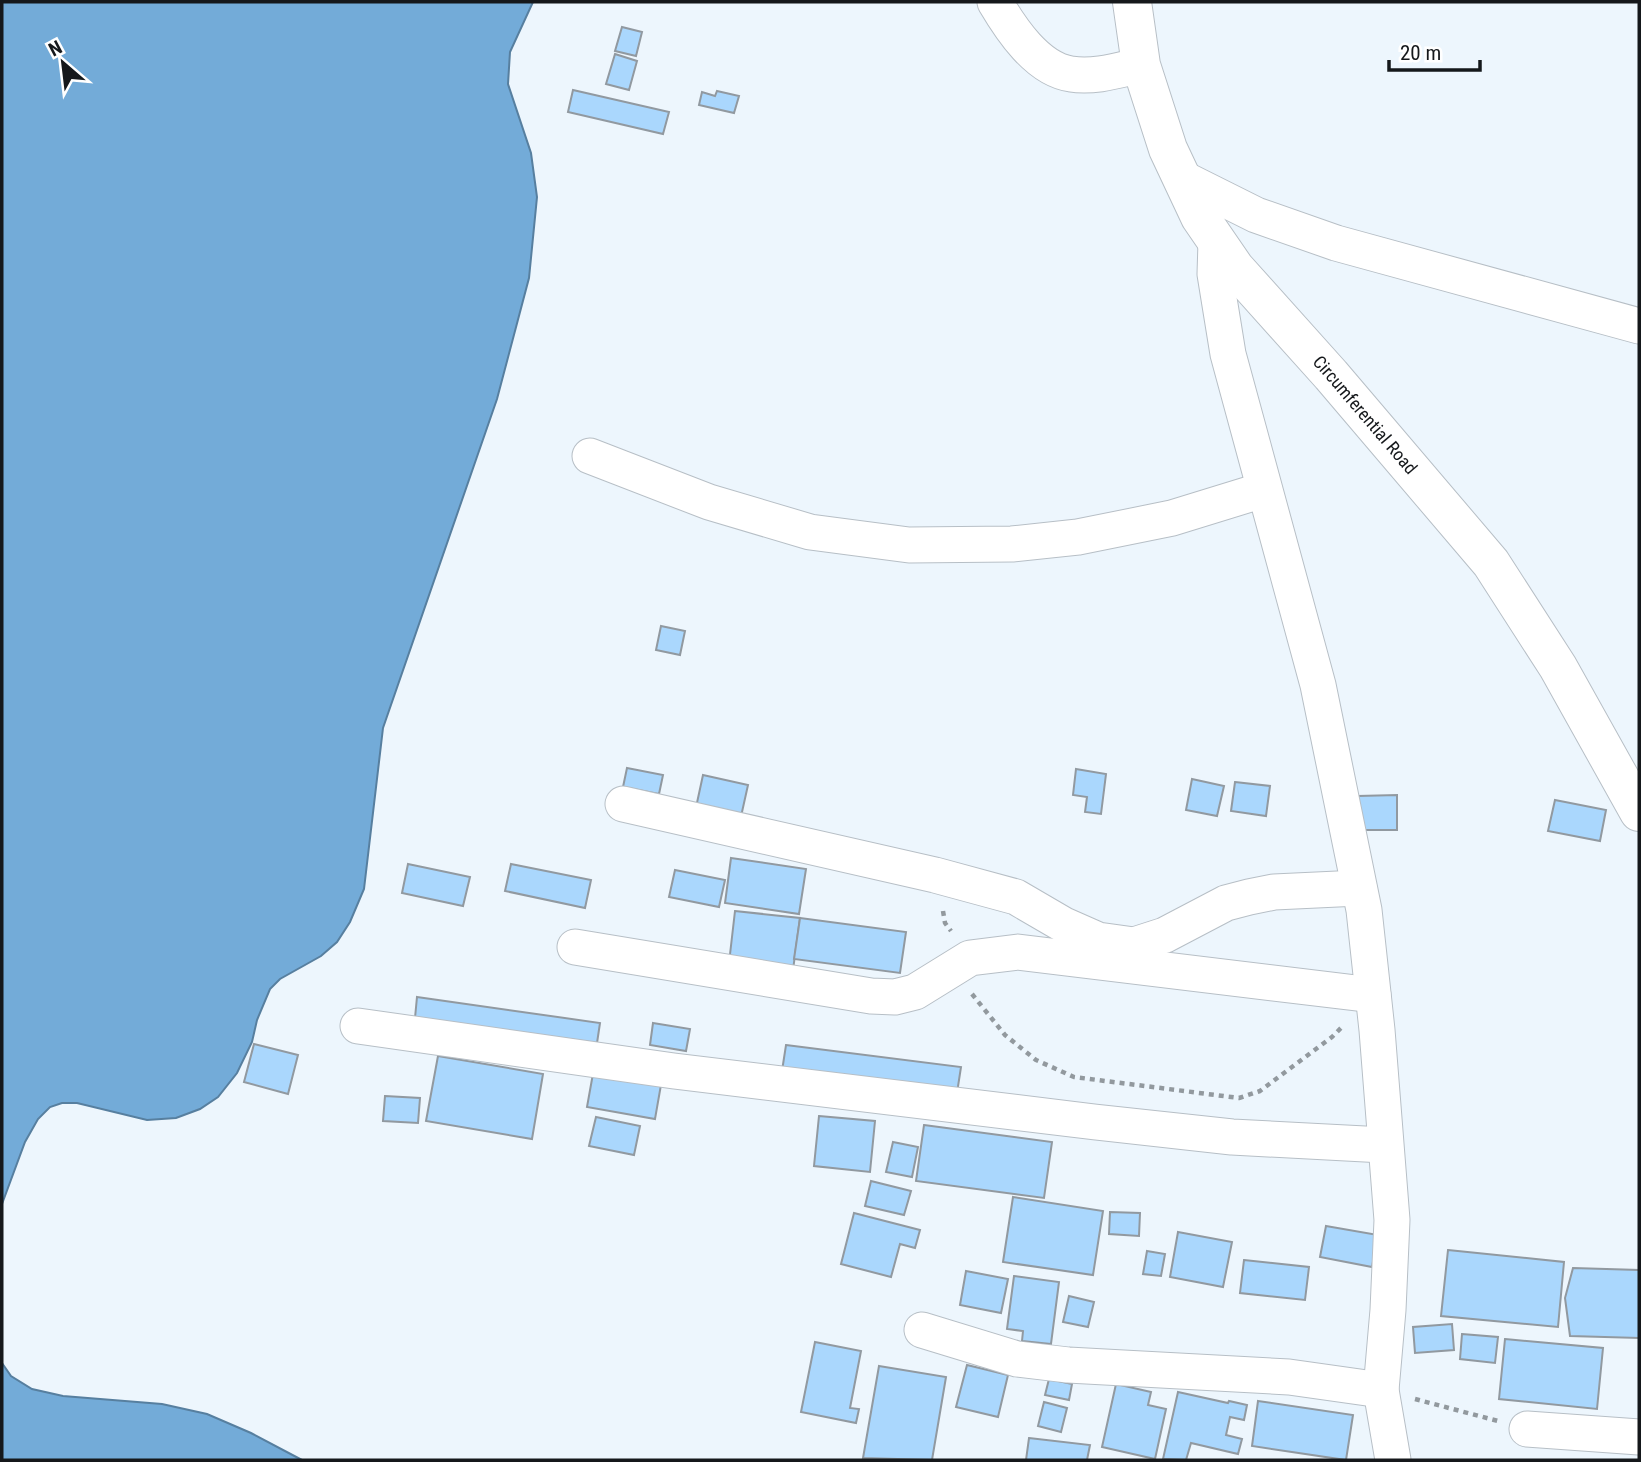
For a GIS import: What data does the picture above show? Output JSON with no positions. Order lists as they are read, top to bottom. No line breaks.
{"streets":{"main road":["Circumferential Road"]},"scale_bar":"20 m","north":"top left"}
